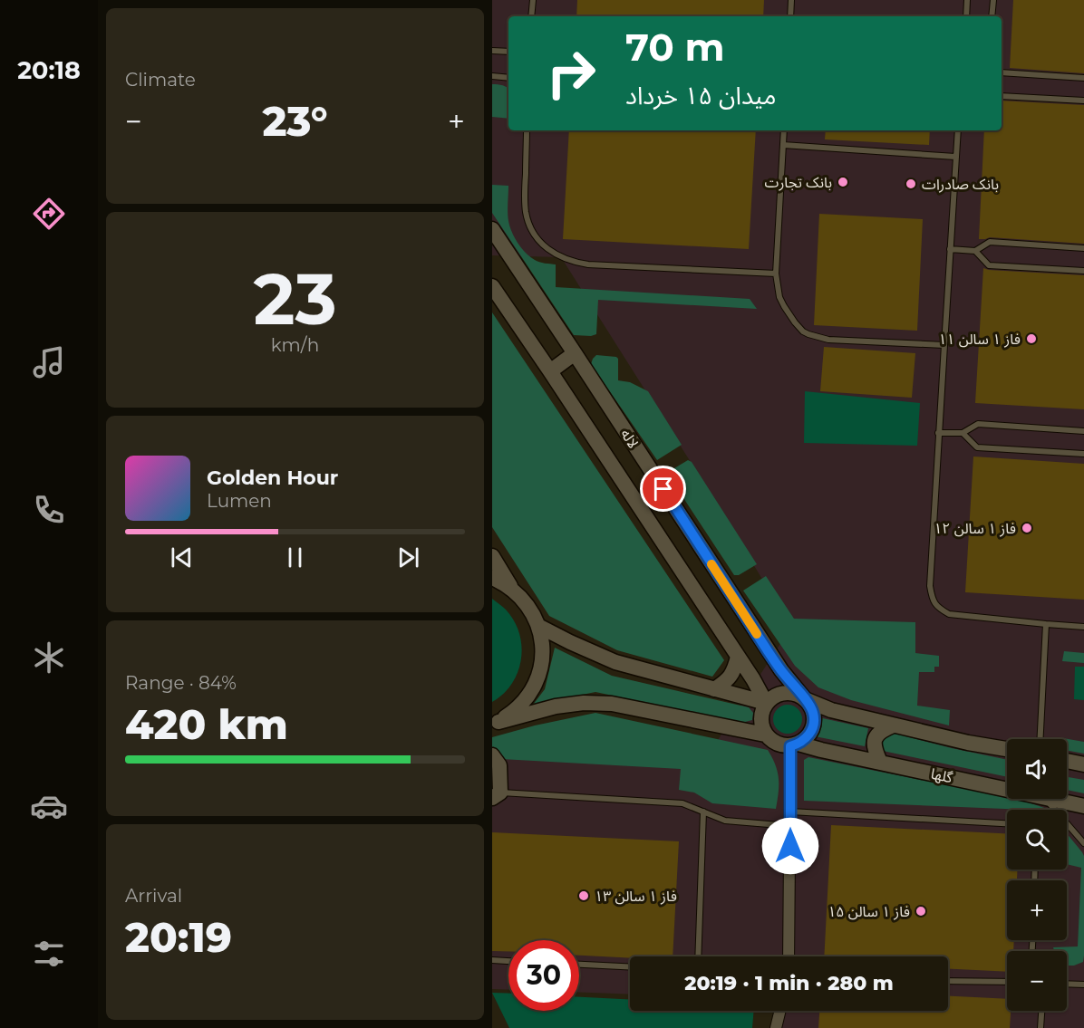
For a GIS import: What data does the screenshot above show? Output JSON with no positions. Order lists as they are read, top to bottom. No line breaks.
{"streets":{"street":["لاله","گلها"]},"crossings":[["لاله","گلها"]],"places":["بانک تجارت","بانک صادرات","فاز ۱ سالن ۱۱","فاز ۱ سالن ۱۲","فاز ۱ سالن ۱۳","فاز ۱ سالن ۱۵"],"page":{"tabs":"20:18","tile":["Climate",["23","km/h"],["Range · 84%","420 km"],["Arrival","20:19"]],"turn":["70 m","میدان ۱۵ خرداد"],"heat":["−","23°","+"],"song":["Golden Hour","Lumen"],"map_buttons":["+","−"],"limit":"30","trip":"20:19 · 1 min · 280 m"}}
